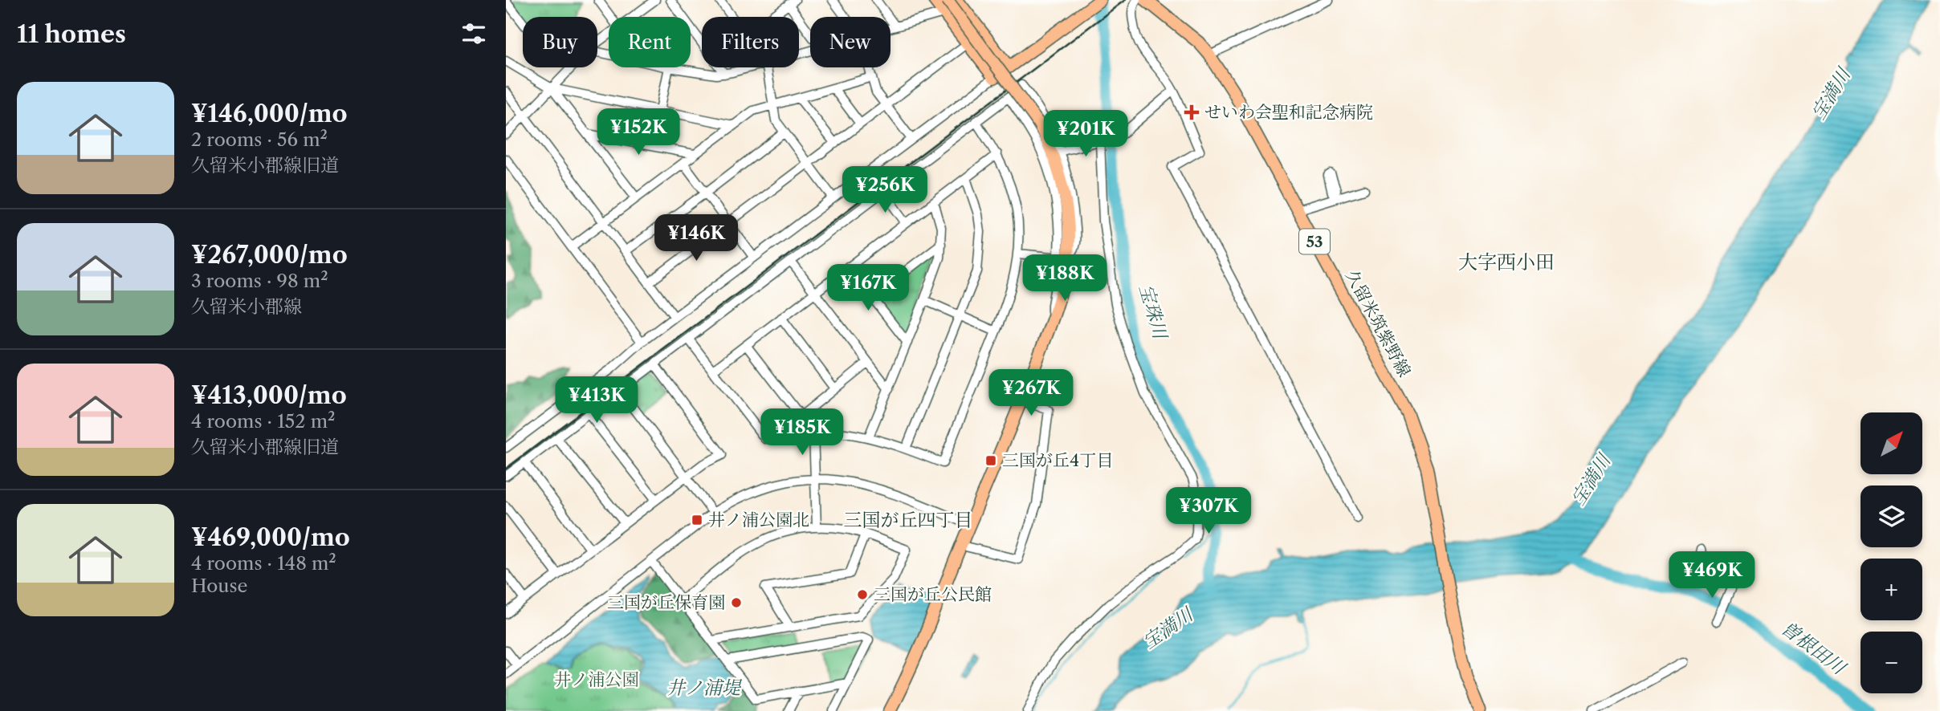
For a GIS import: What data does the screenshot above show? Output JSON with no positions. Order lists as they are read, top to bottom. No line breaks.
{"streets":{"main road":["53","久留米筑紫野線"]},"districts":["大字西小田","三国が丘四丁目"],"water":["宝満川","宝珠川","曽根田川","井ノ浦堤"],"parks":["井ノ浦公園"],"places":{"health":["せいわ会聖和記念病院"],"transit":["三国が丘4丁目","井ノ浦公園北"],"other":["三国が丘公民館","三国が丘保育園"]},"north":"top right","page":{"heading":"11 homes","chip":["Buy","Rent","Filters","New"],"list":[{"name":"¥146,000/mo","note":"2 rooms · 56 m² · 久留米小郡線旧道"},{"name":"¥267,000/mo","note":"3 rooms · 98 m² · 久留米小郡線"},{"name":"¥413,000/mo","note":"4 rooms · 152 m² · 久留米小郡線旧道"},{"name":"¥469,000/mo","note":"4 rooms · 148 m² · House"}],"price":["¥152K","¥201K","¥256K","¥146K","¥188K","¥167K","¥267K","¥413K","¥185K","¥307K","¥469K"],"map_buttons":["+","−"]}}
